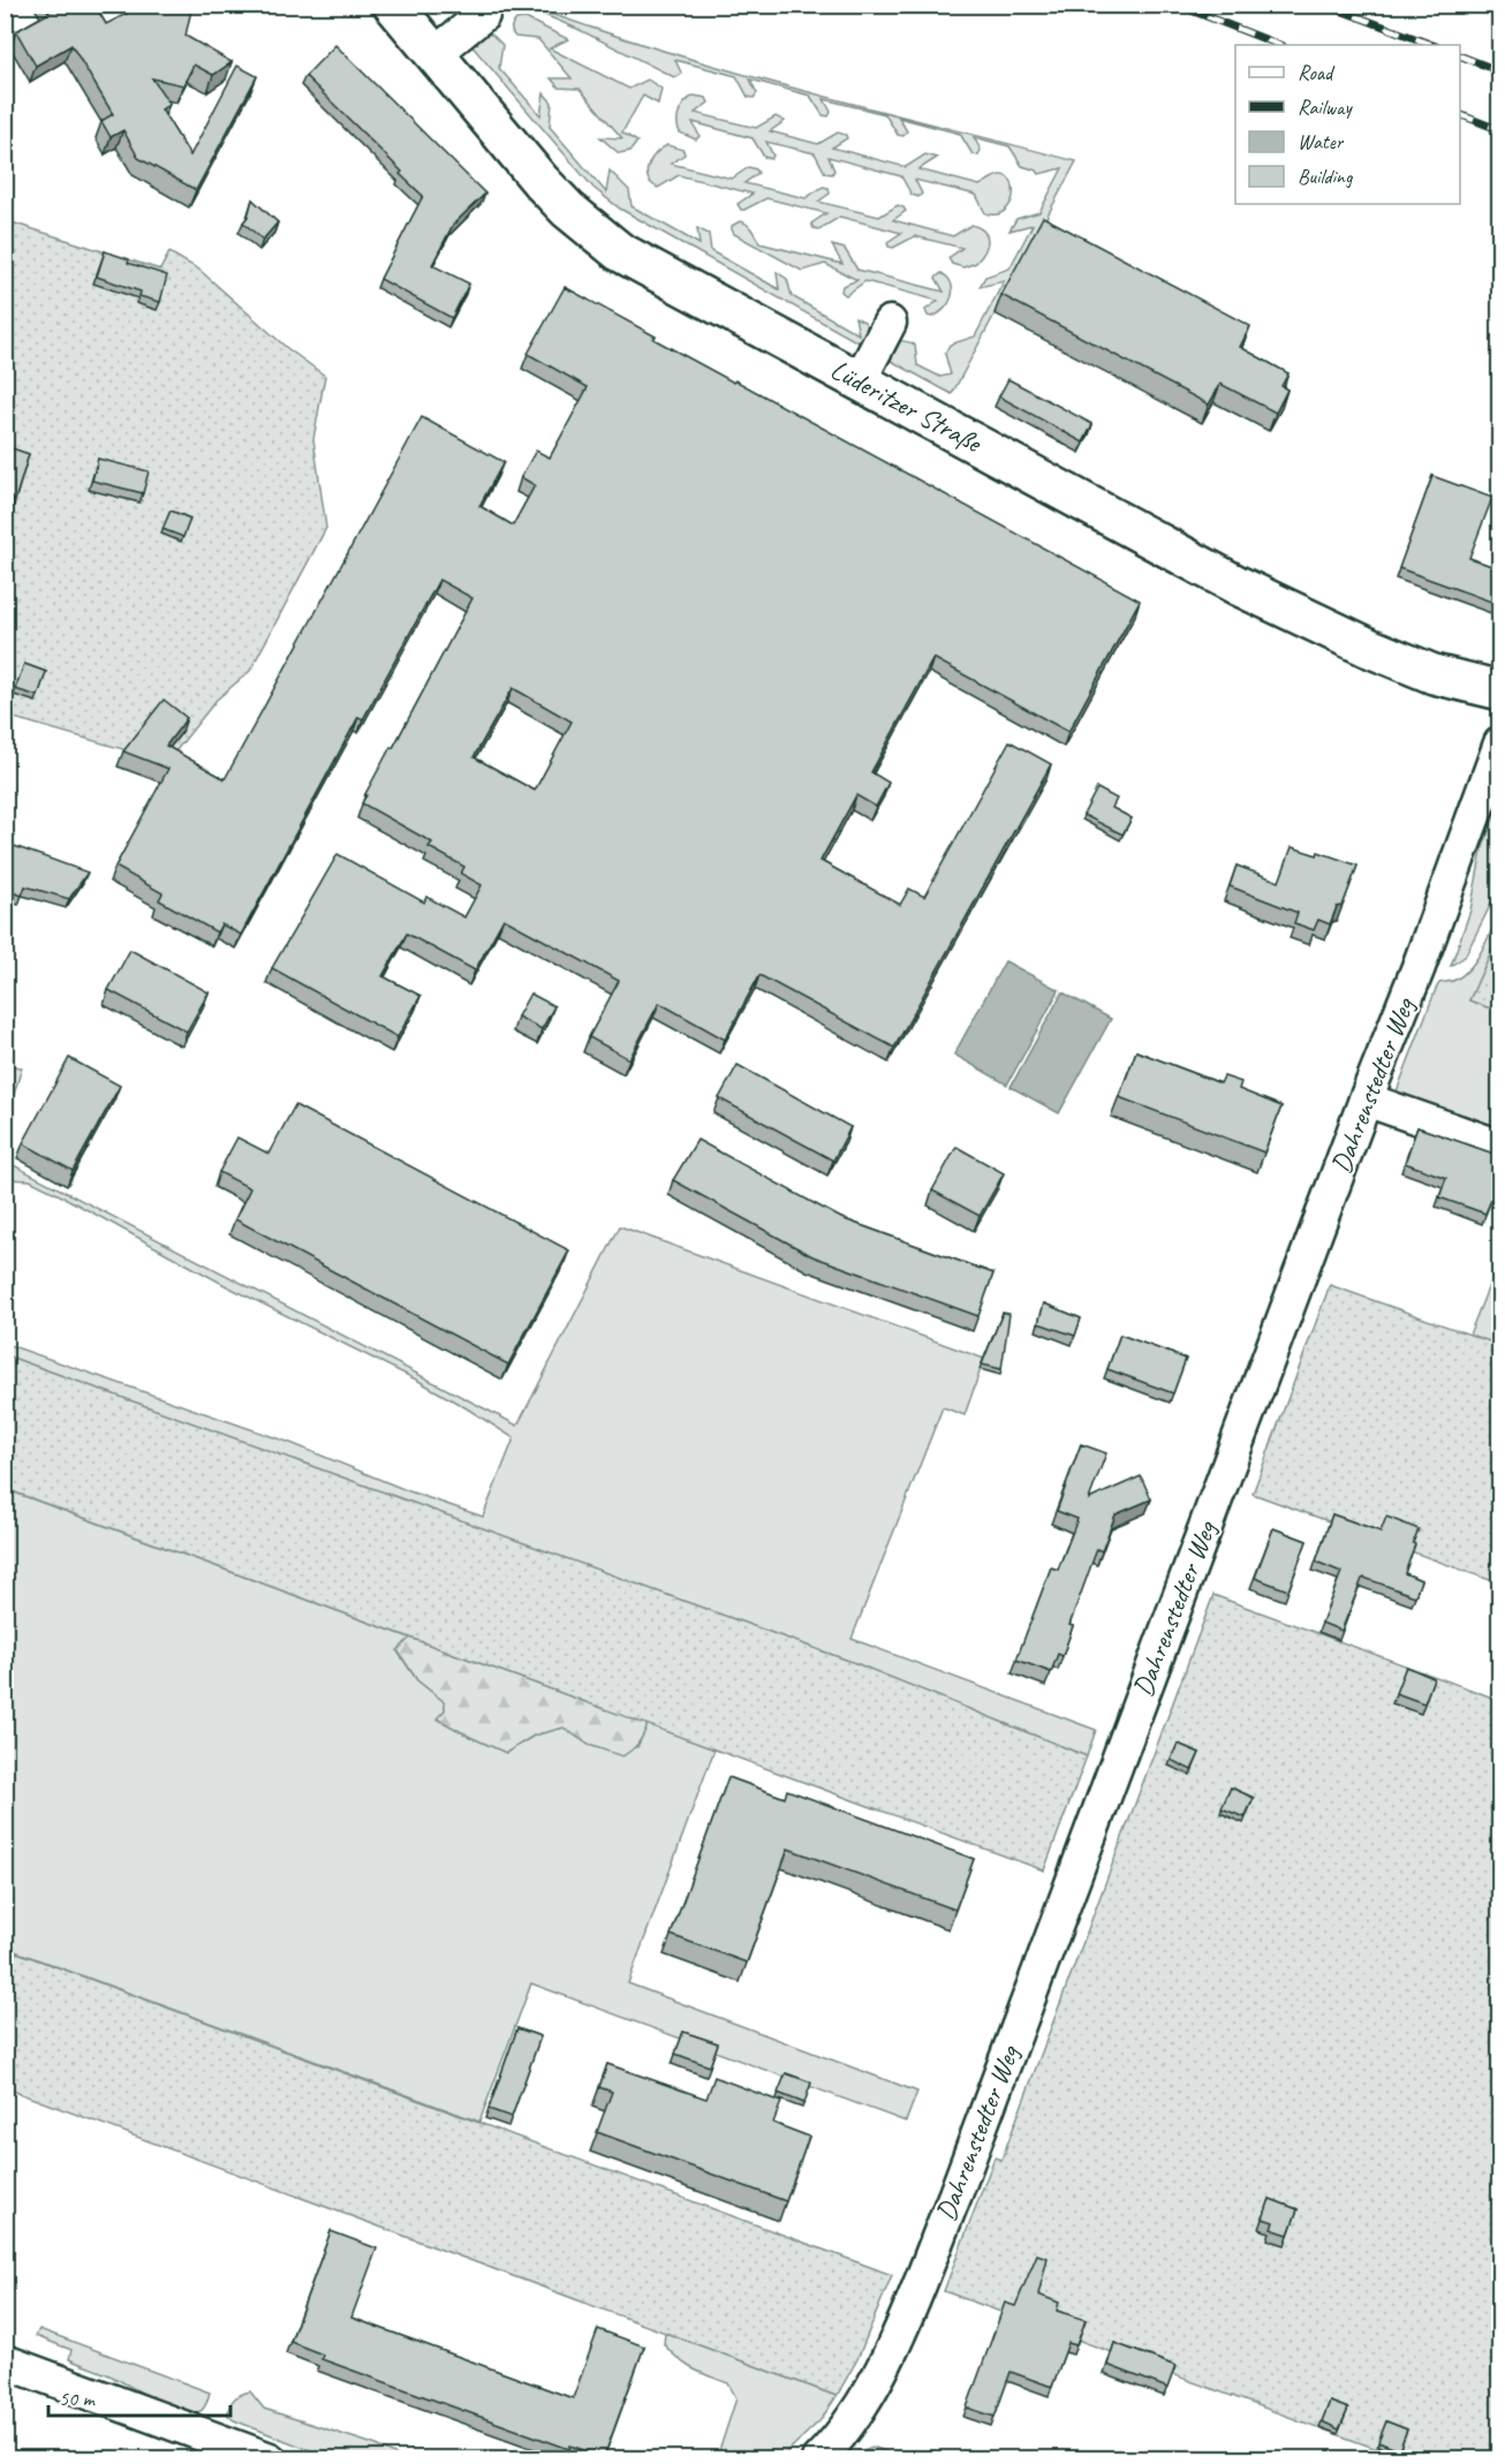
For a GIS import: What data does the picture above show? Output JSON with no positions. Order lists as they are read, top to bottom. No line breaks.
{"streets":{"main road":["Lüderitzer Straße"],"street":["Dahrenstedter Weg"]},"legend":["Road","Railway","Water","Building"],"scale_bar":"50 m"}
